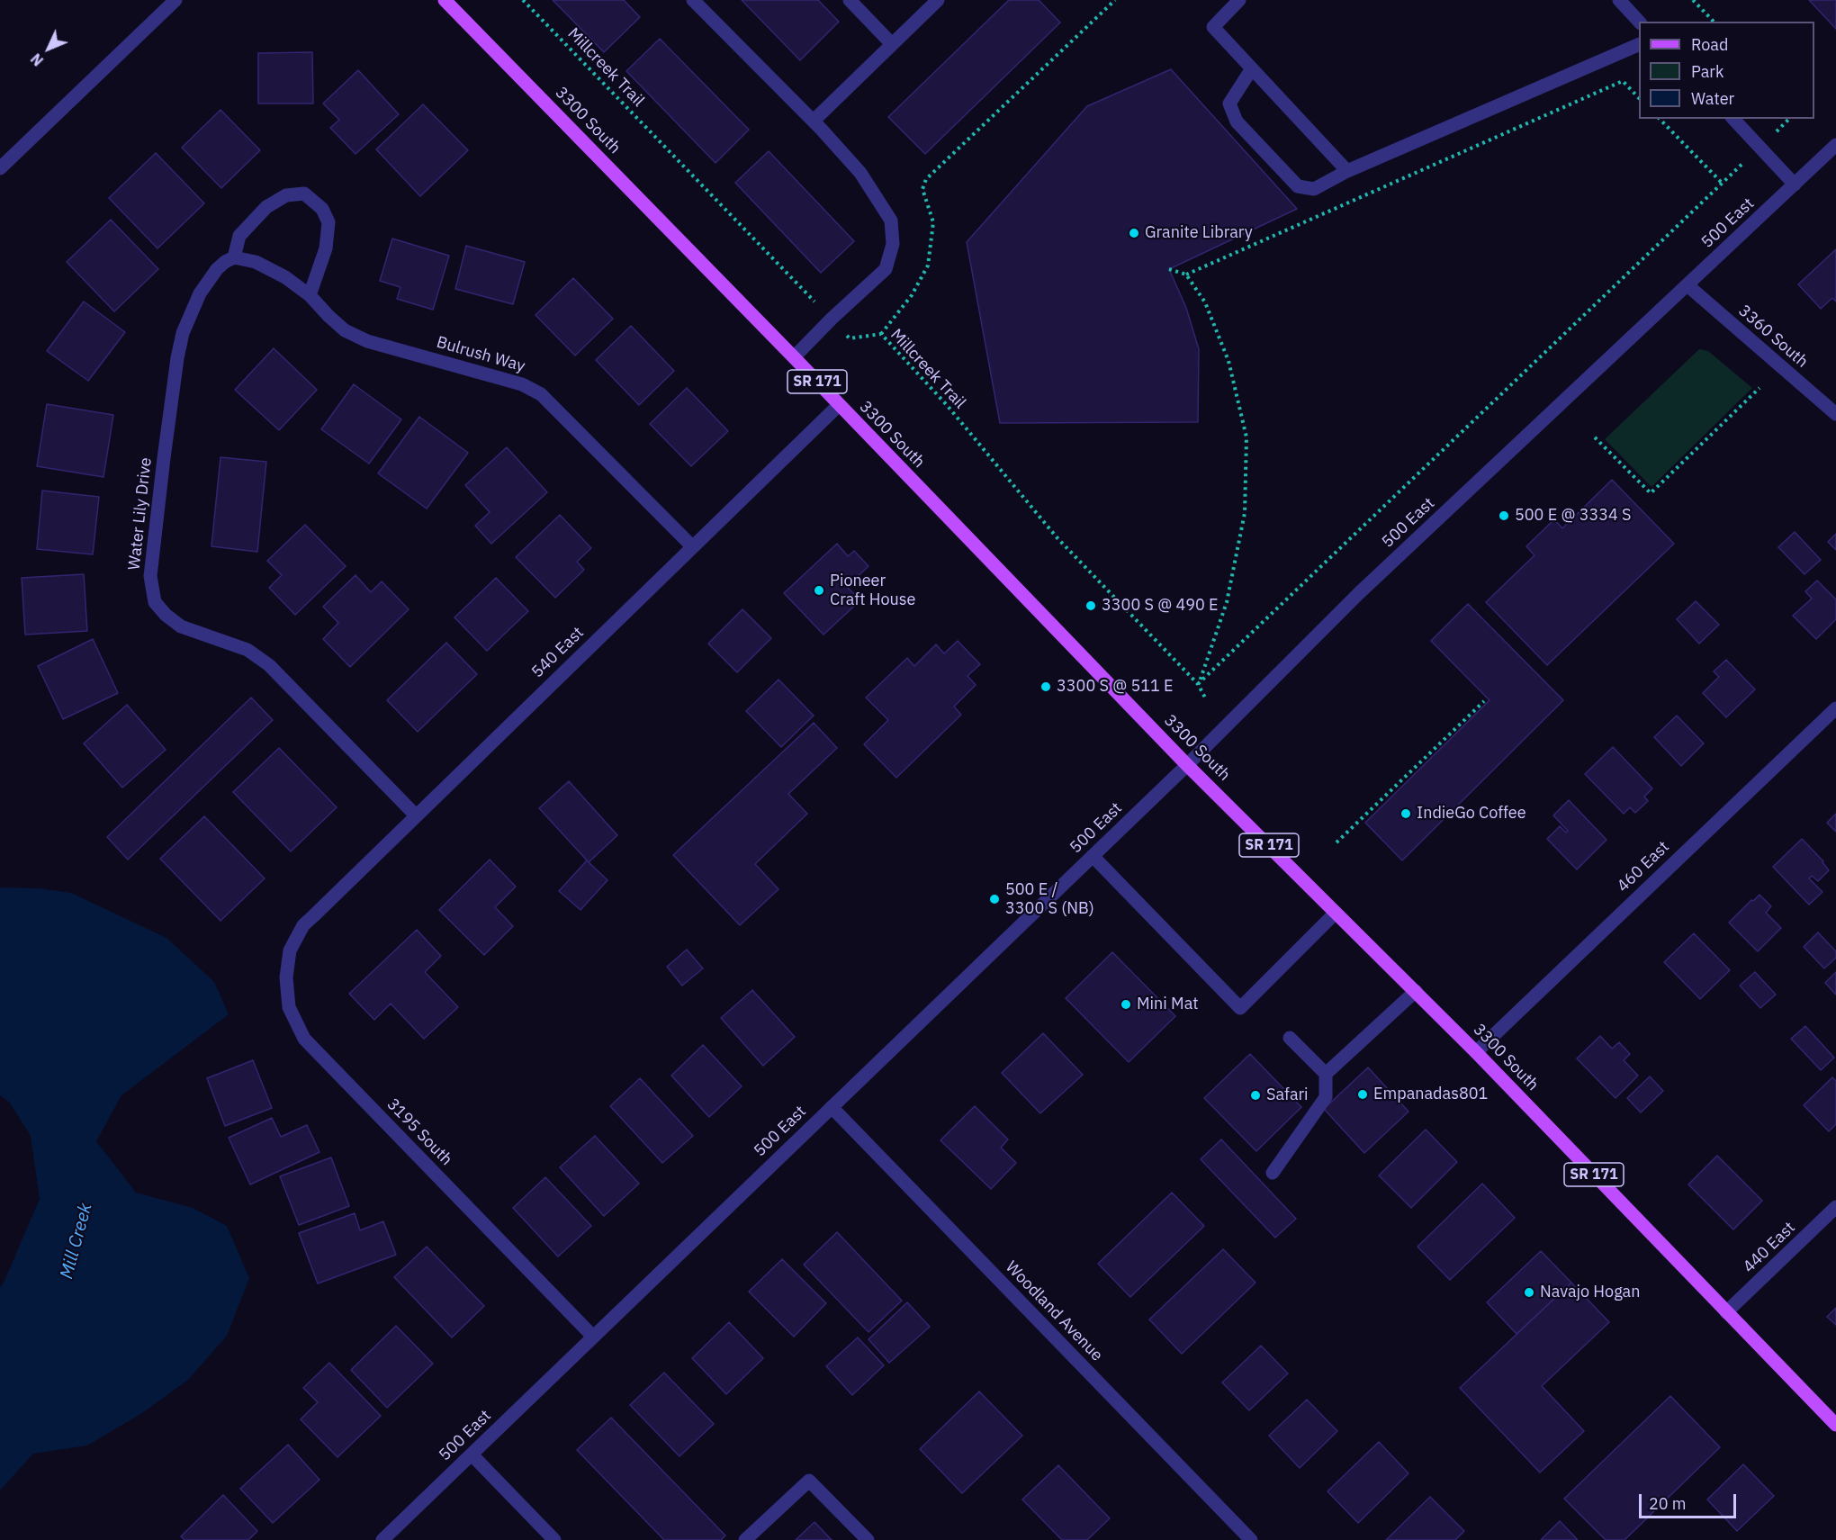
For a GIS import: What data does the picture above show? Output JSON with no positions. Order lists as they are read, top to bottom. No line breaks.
{"streets":{"main road":["3300 South","SR 171"],"street":["500 East","3360 South","Bulrush Way","Water Lily Drive","540 East","460 East","3195 South","440 East","Woodland Avenue"],"path":["Millcreek Trail"]},"crossings":[["3300 South","500 East"],["3300 South","540 East"],["3300 South","460 East"],["3300 South","440 East"],["500 East","3360 South"],["500 East","3195 South"],["500 East","Woodland Avenue"],["Bulrush Way","Water Lily Drive"],["Bulrush Way","540 East"],["Water Lily Drive","540 East"],["540 East","3195 South"]],"water":["Mill Creek"],"places":["Granite Library","500 E @ 3334 S","Pioneer Craft House","3300 S @ 490 E","3300 S @ 511 E","IndieGo Coffee","500 E / 3300 S (NB)","Mini Mat","Empanadas801","Safari","Navajo Hogan"],"legend":["Road","Park","Water"],"scale_bar":"20 m","north":"bottom left"}
